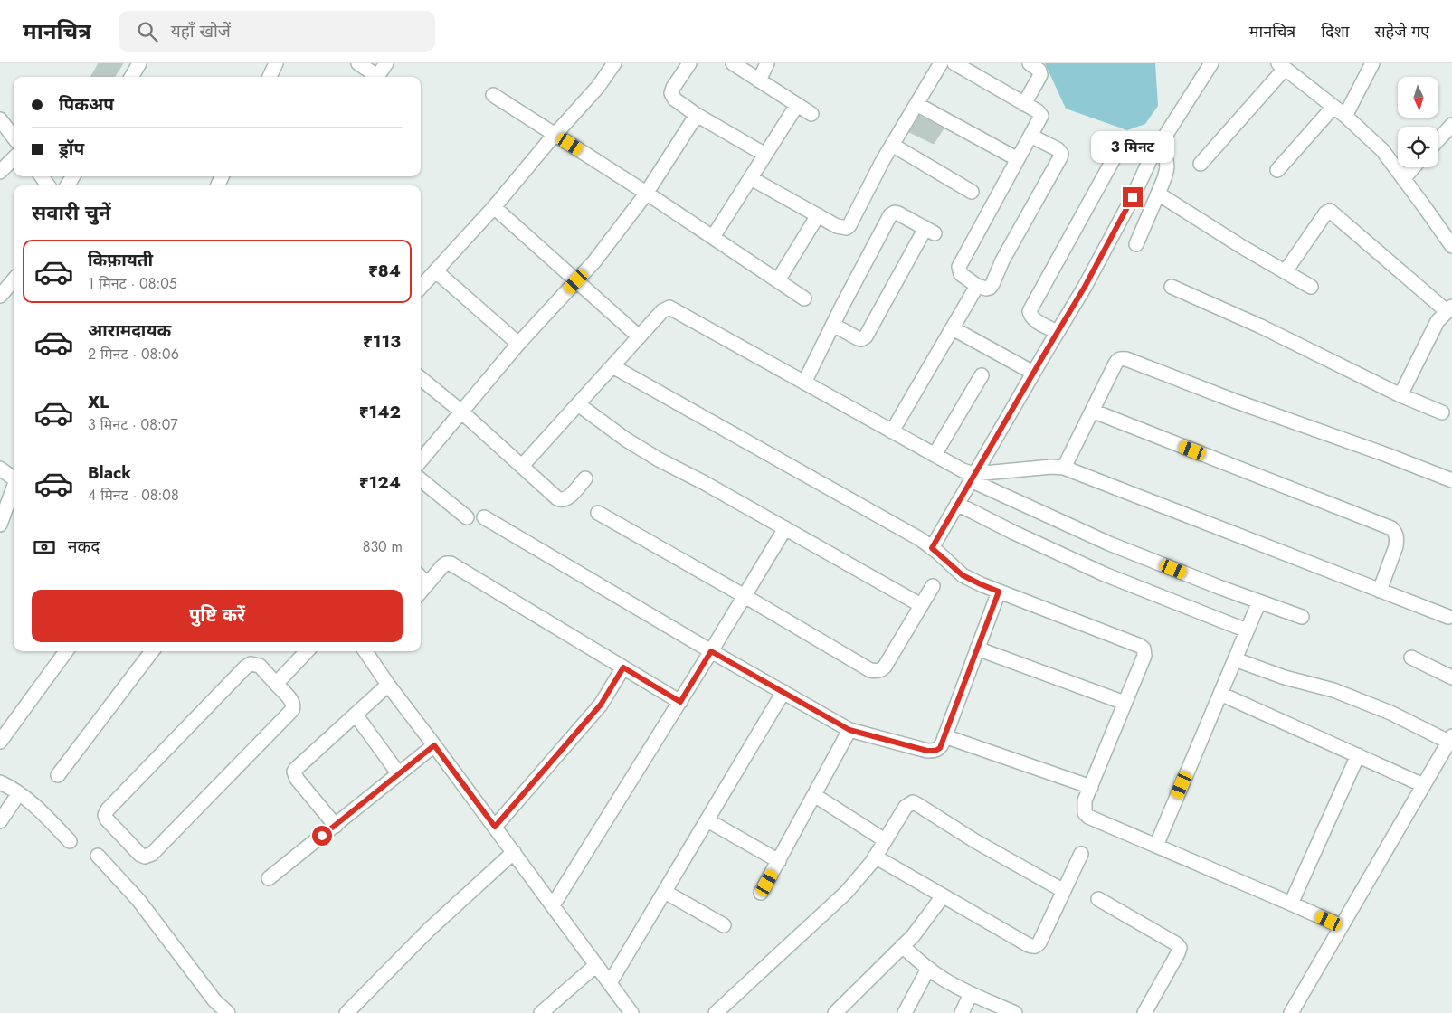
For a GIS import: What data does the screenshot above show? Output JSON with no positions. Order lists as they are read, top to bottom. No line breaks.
{"north":"bottom","page":{"header":"मानचित्र","search":"यहाँ खोजें","nav":["मानचित्र","दिशा","सहेजे गए"],"banner":["पिकअप","ड्रॉप"],"bubble":"3 मिनट","heading":"सवारी चुनें","list":[{"name":"किफ़ायती","note":"1 मिनट · 08:05","value":"₹84"},{"name":"आरामदायक","note":"2 मिनट · 08:06","value":"₹113"},{"name":"XL","note":"3 मिनट · 08:07","value":"₹142"},{"name":"Black","note":"4 मिनट · 08:08","value":"₹124"}],"pay":["नकद","830 m"],"buttons":"पुष्टि करें"}}
